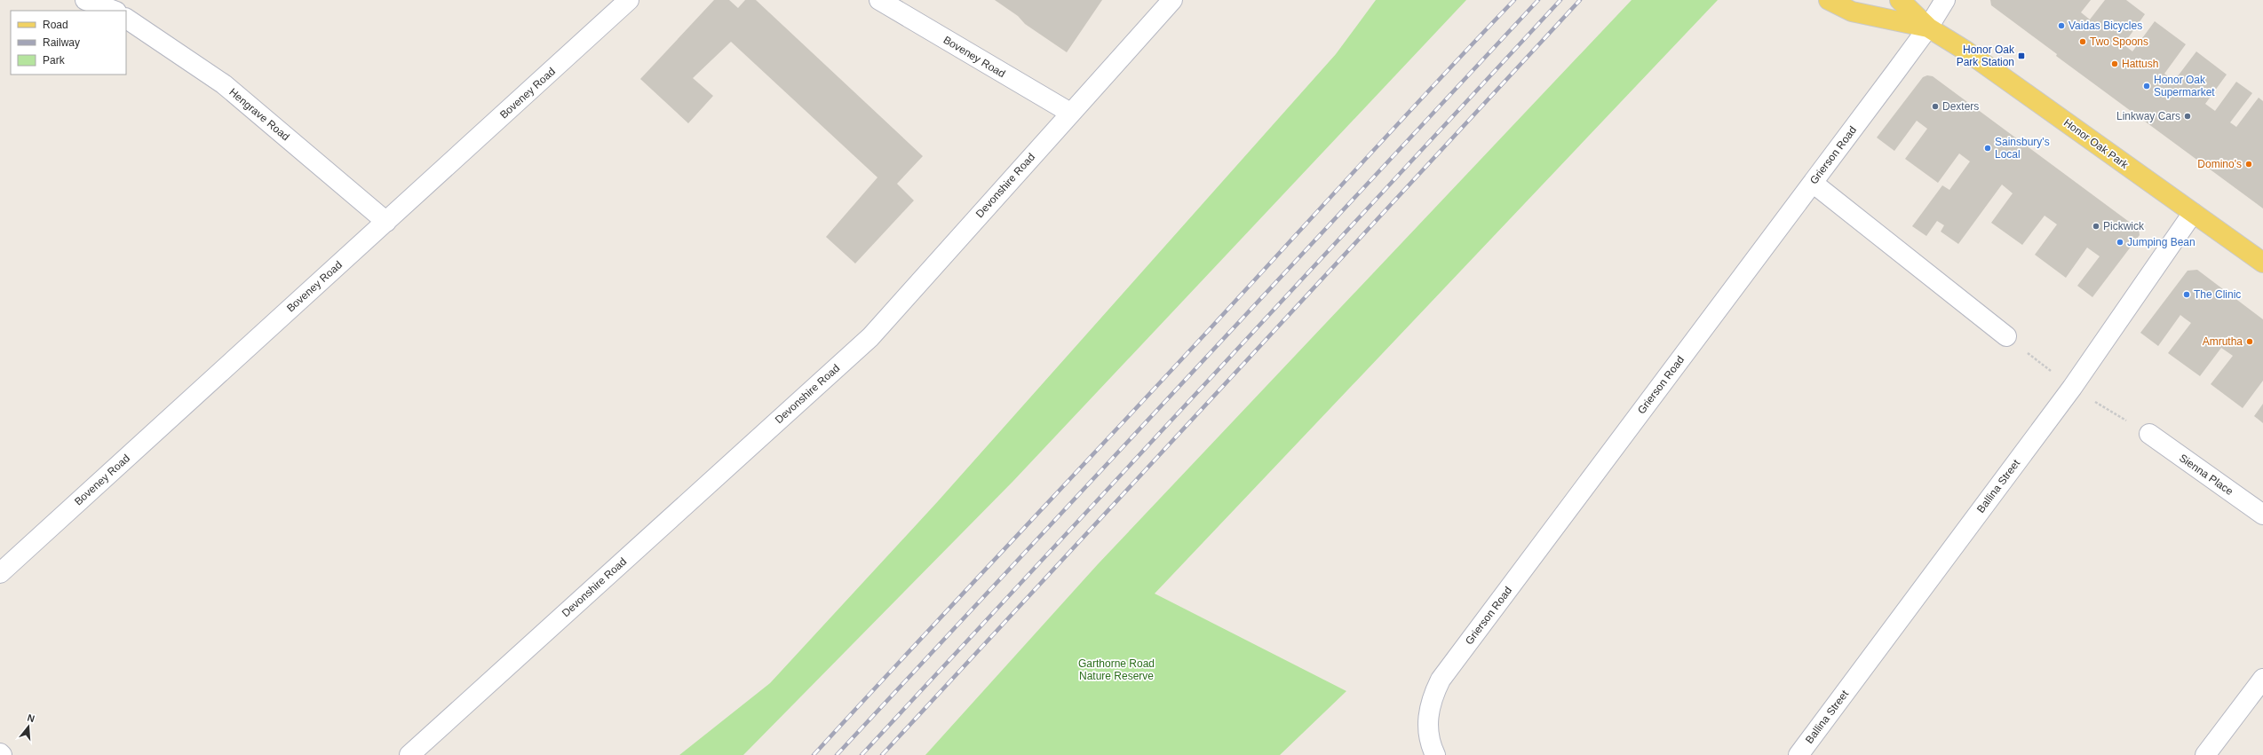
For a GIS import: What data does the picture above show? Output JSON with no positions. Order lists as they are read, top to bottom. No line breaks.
{"streets":{"main road":["Honor Oak Park"],"street":["Boveney Road","Hengrave Road","Grierson Road","Devonshire Road","Sienna Place","Ballina Street"]},"crossings":[["Boveney Road","Hengrave Road"],["Boveney Road","Devonshire Road"],["Honor Oak Park","Grierson Road"],["Honor Oak Park","Ballina Street"]],"parks":["Garthorne Road Nature Reserve"],"places":{"other":["Vaidas Bicycles","Two Spoons","Hattush","Honor Oak Supermarket","Dexters","Linkway Cars","Sainsbury's Local","Domino's","Pickwick","Jumping Bean","The Clinic","Amrutha"],"transit":["Honor Oak Park Station"]},"legend":["Road","Railway","Park"],"north":"top"}
